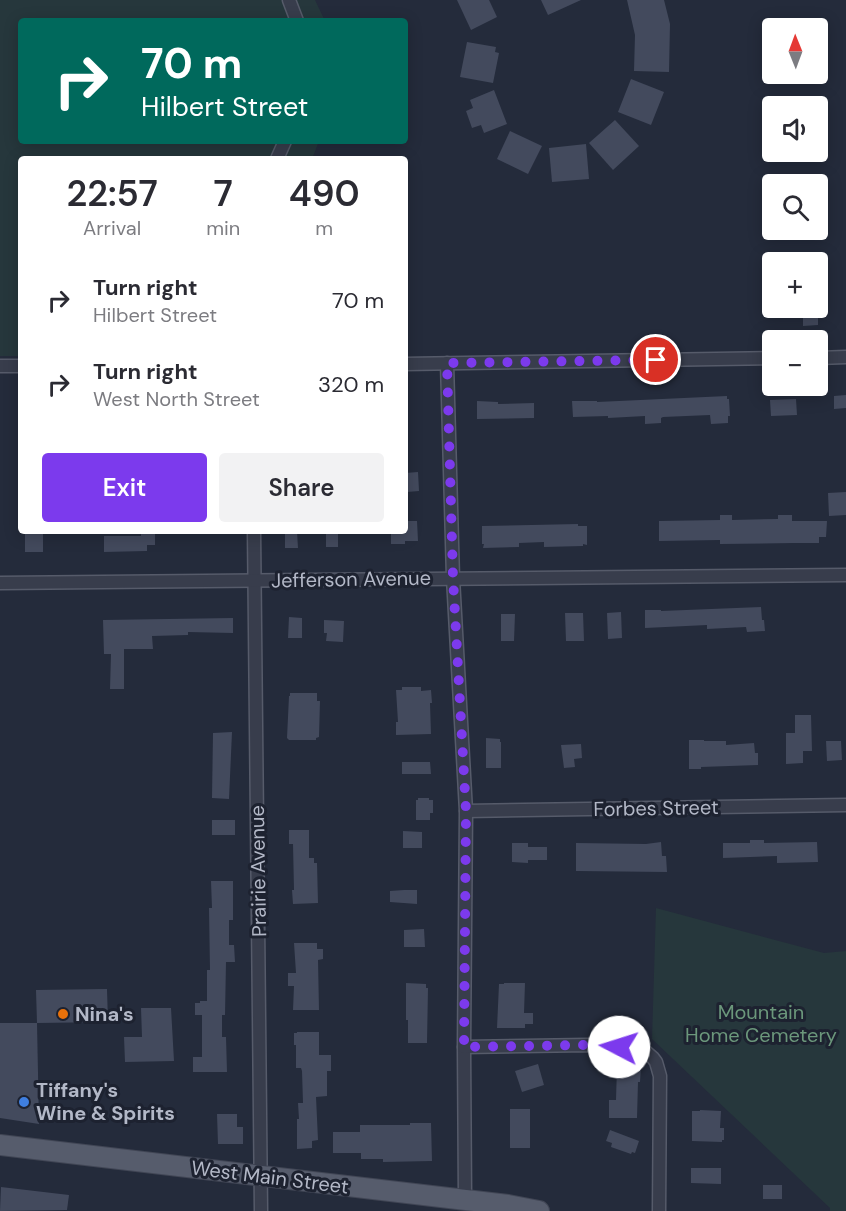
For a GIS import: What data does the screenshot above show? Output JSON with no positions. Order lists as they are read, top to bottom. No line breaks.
{"streets":{"main road":["West Main Street"],"street":["Jefferson Avenue","Forbes Street","Prairie Avenue"]},"crossings":[["Jefferson Avenue","Prairie Avenue"],["Prairie Avenue","West Main Street"]],"parks":["Mountain Home Cemetery"],"places":["Nina's","Tiffany's Wine & Spirits"],"north":"top","page":{"map_buttons":["+","−"],"turn":["70 m","Hilbert Street"],"eta":["22:57","Arrival","7","min","490","m"],"list":[{"name":"Turn right","note":"Hilbert Street","value":"70 m"},{"name":"Turn right","note":"West North Street","value":"320 m"}],"buttons":["Exit","Share"]}}
